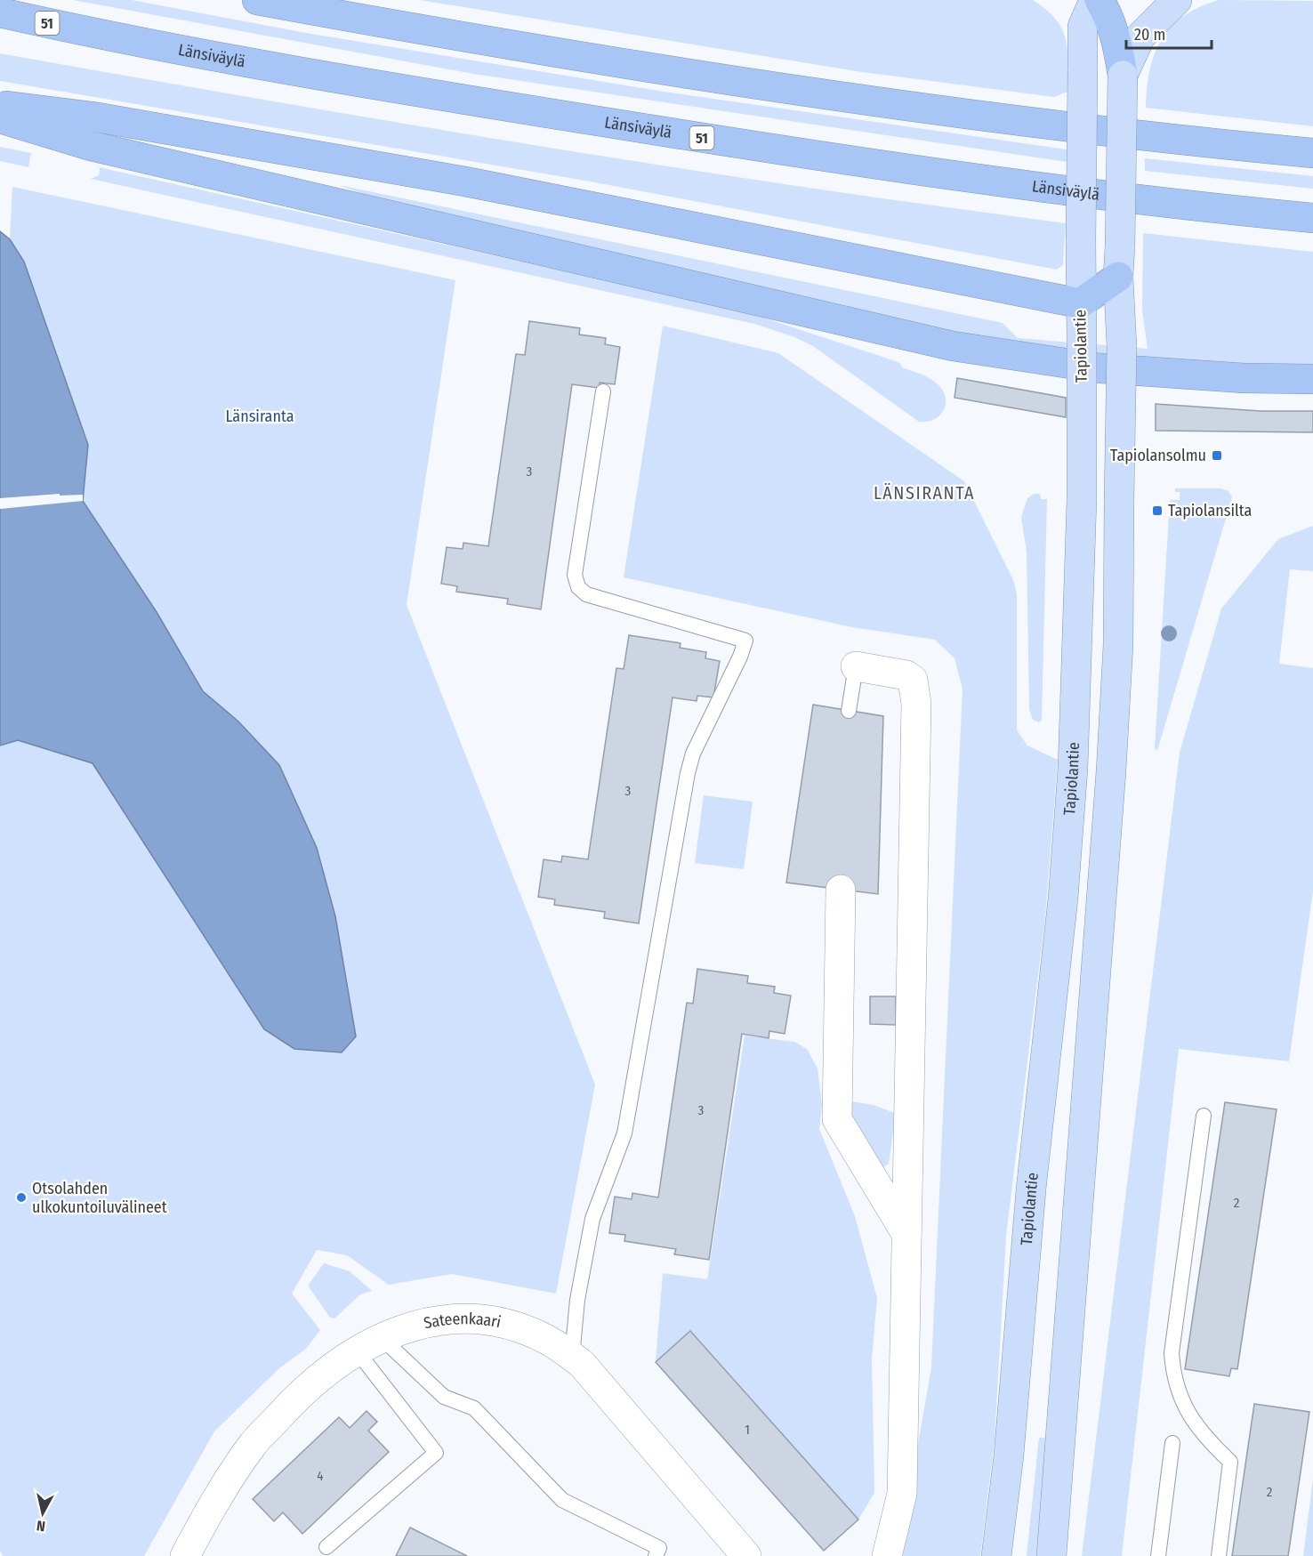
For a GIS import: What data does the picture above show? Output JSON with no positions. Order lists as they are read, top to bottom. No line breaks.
{"streets":{"highway":["51","Länsiväylä"],"main road":["Tapiolantie"],"street":["Sateenkaari"]},"districts":["LÄNSIRANTA"],"parks":["Länsiranta"],"places":{"transit":["Tapiolansolmu","Tapiolansilta"],"other":["Otsolahden ulkokuntoiluvälineet"]},"house_numbers":["3","3","3","2","1","4","2"],"scale_bar":"20 m","north":"bottom"}
